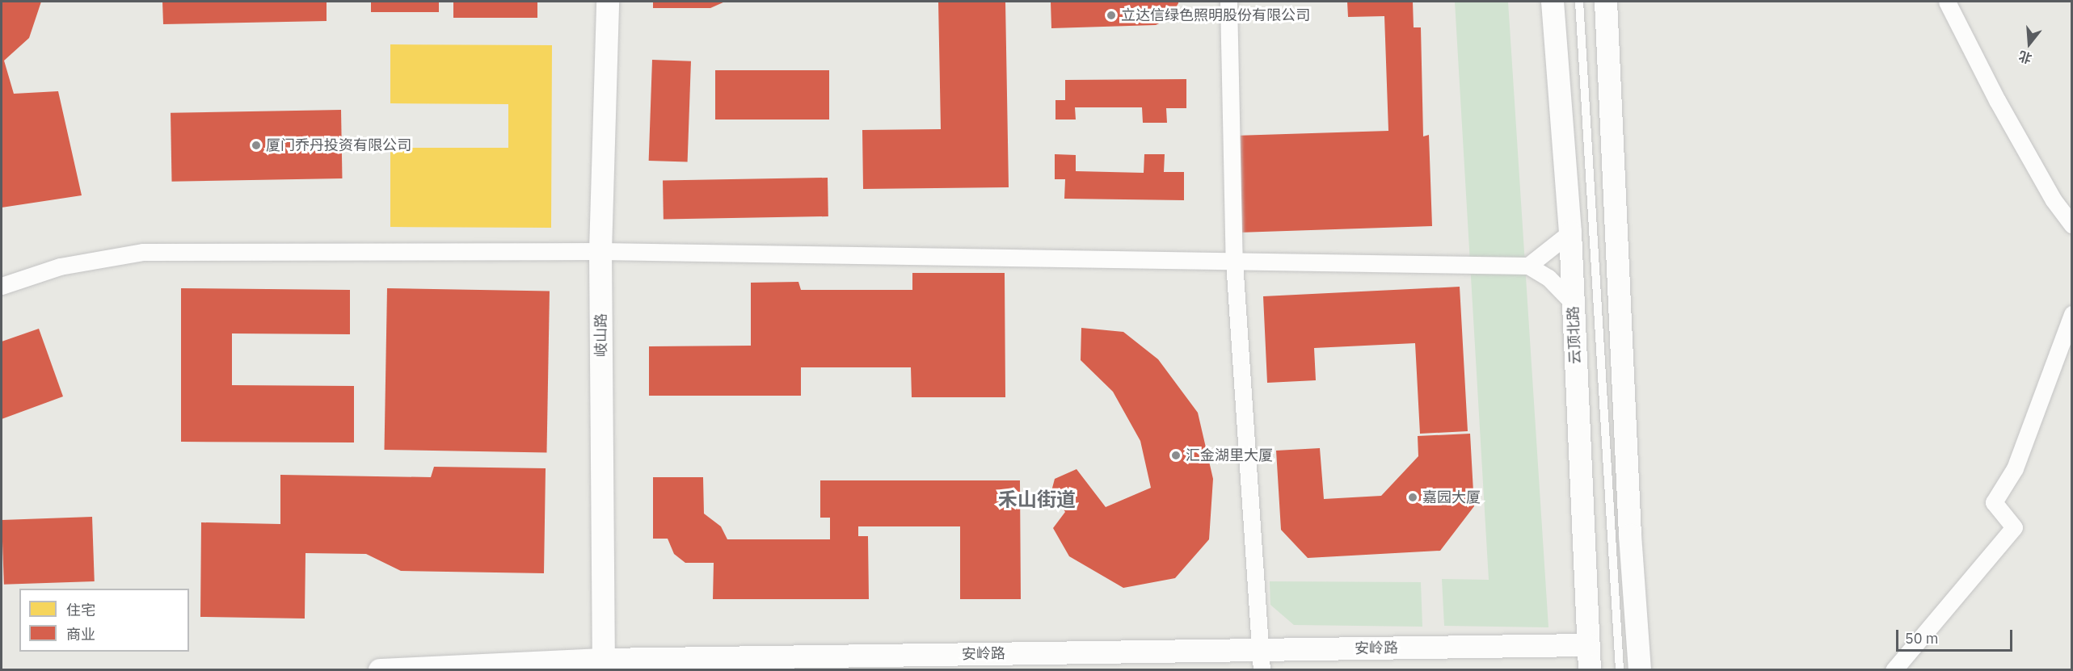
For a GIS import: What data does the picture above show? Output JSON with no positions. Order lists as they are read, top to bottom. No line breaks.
{"streets":{"main road":["岐山路","云顶北路","安岭路"]},"crossings":[["岐山路","安岭路"],["云顶北路","安岭路"]],"districts":["禾山街道"],"places":["立达信绿色照明股份有限公司","厦门乔丹投资有限公司","汇金湖里大厦","嘉园大厦"],"legend":["住宅","商业"],"scale_bar":"50 m","north":"bottom"}
